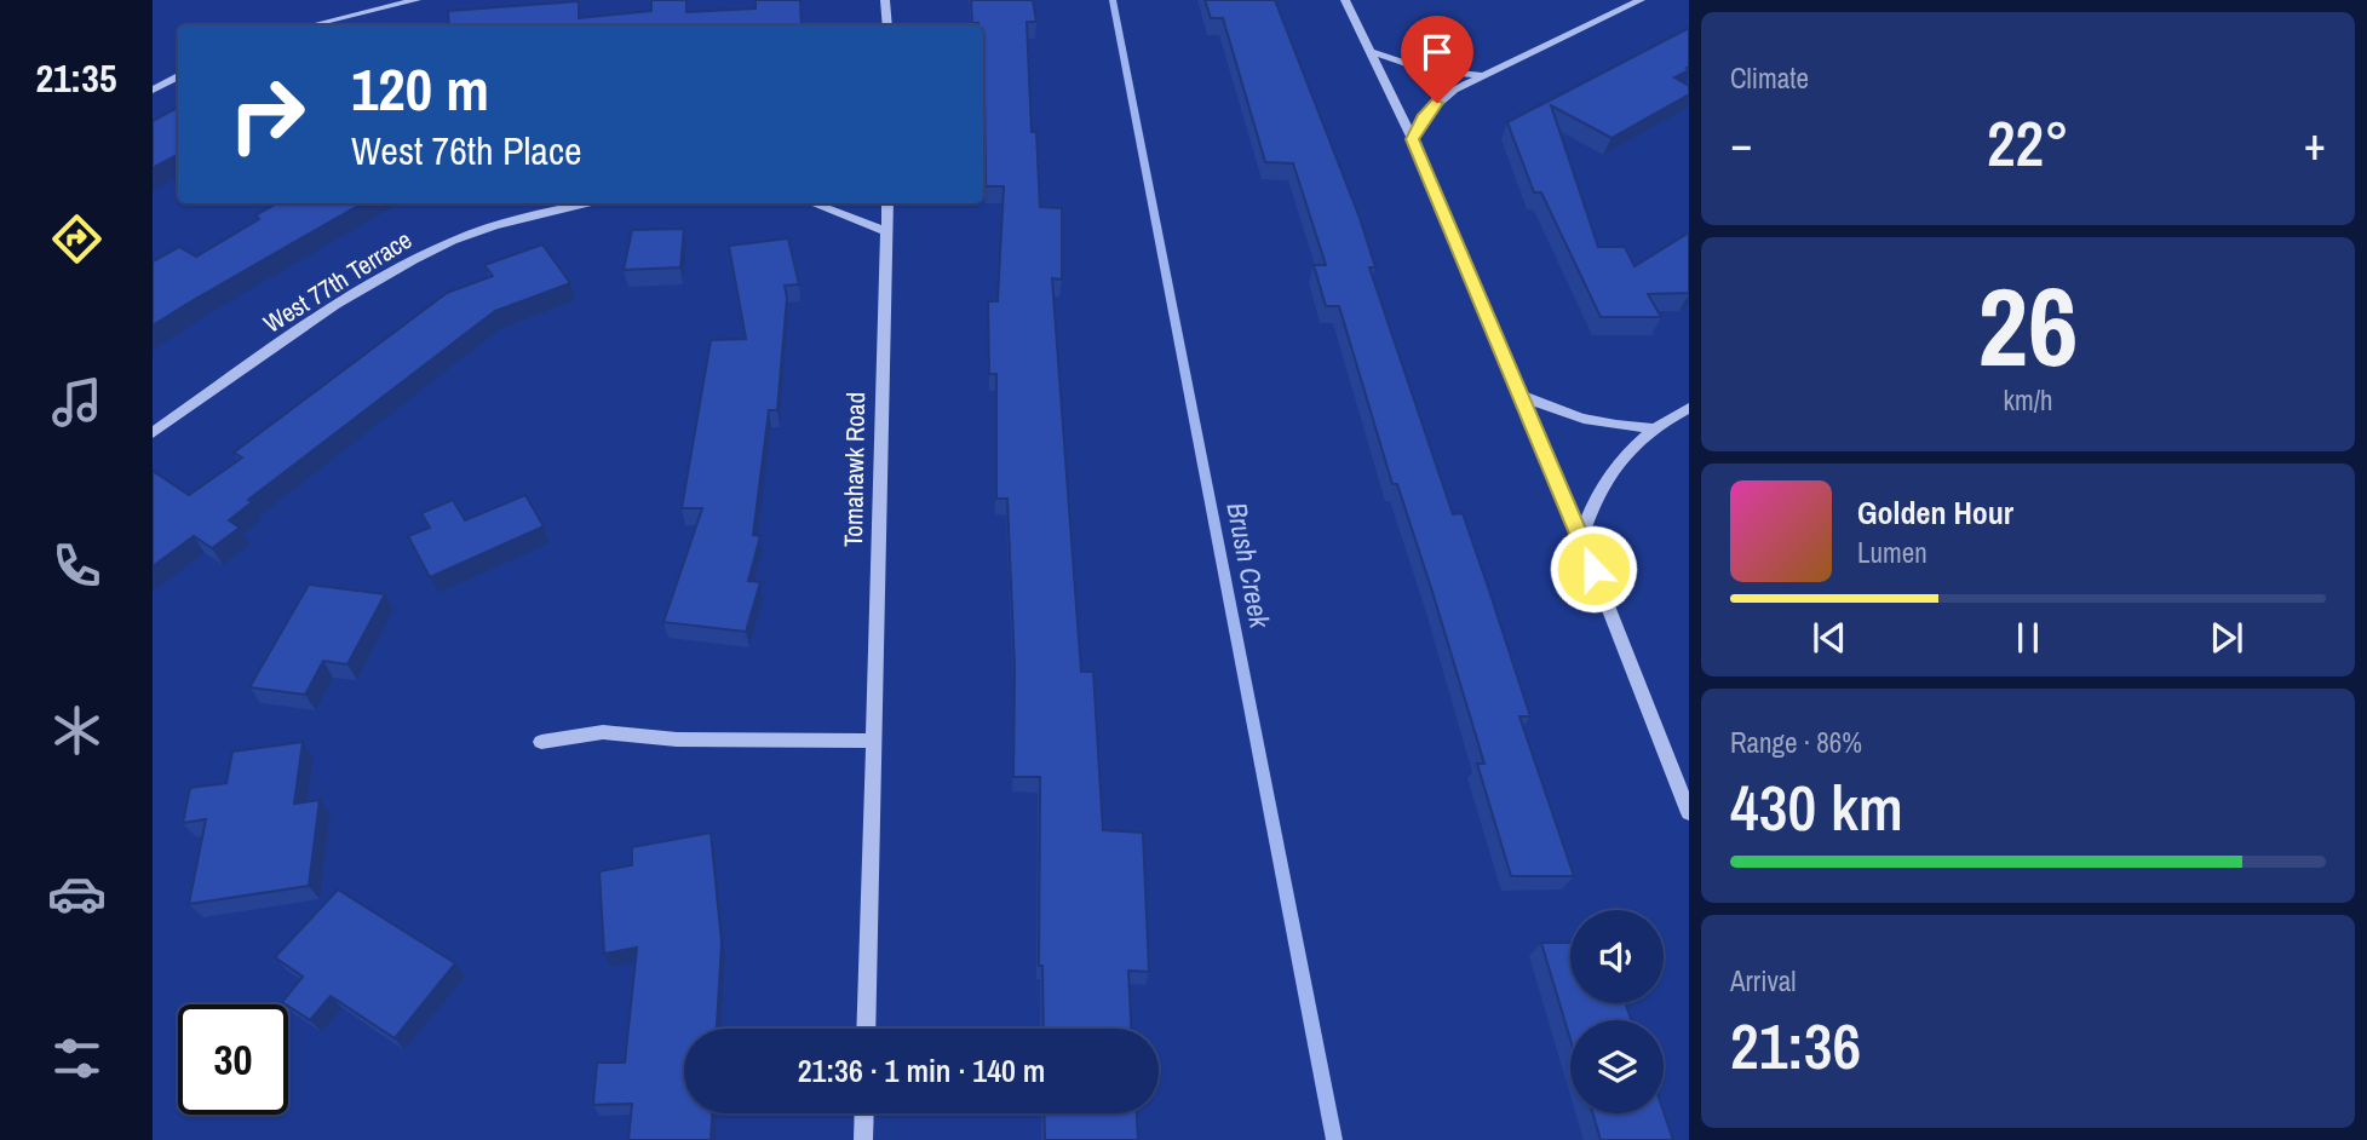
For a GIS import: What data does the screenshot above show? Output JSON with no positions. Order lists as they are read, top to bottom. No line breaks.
{"streets":{"street":["West 77th Terrace","Tomahawk Road"]},"water":["Brush Creek"],"page":{"tabs":"21:35","tile":["Climate",["26","km/h"],["Range · 86%","430 km"],["Arrival","21:36"]],"turn":["120 m","West 76th Place"],"heat":["−","22°","+"],"song":["Golden Hour","Lumen"],"limit":"30","trip":"21:36 · 1 min · 140 m"}}
